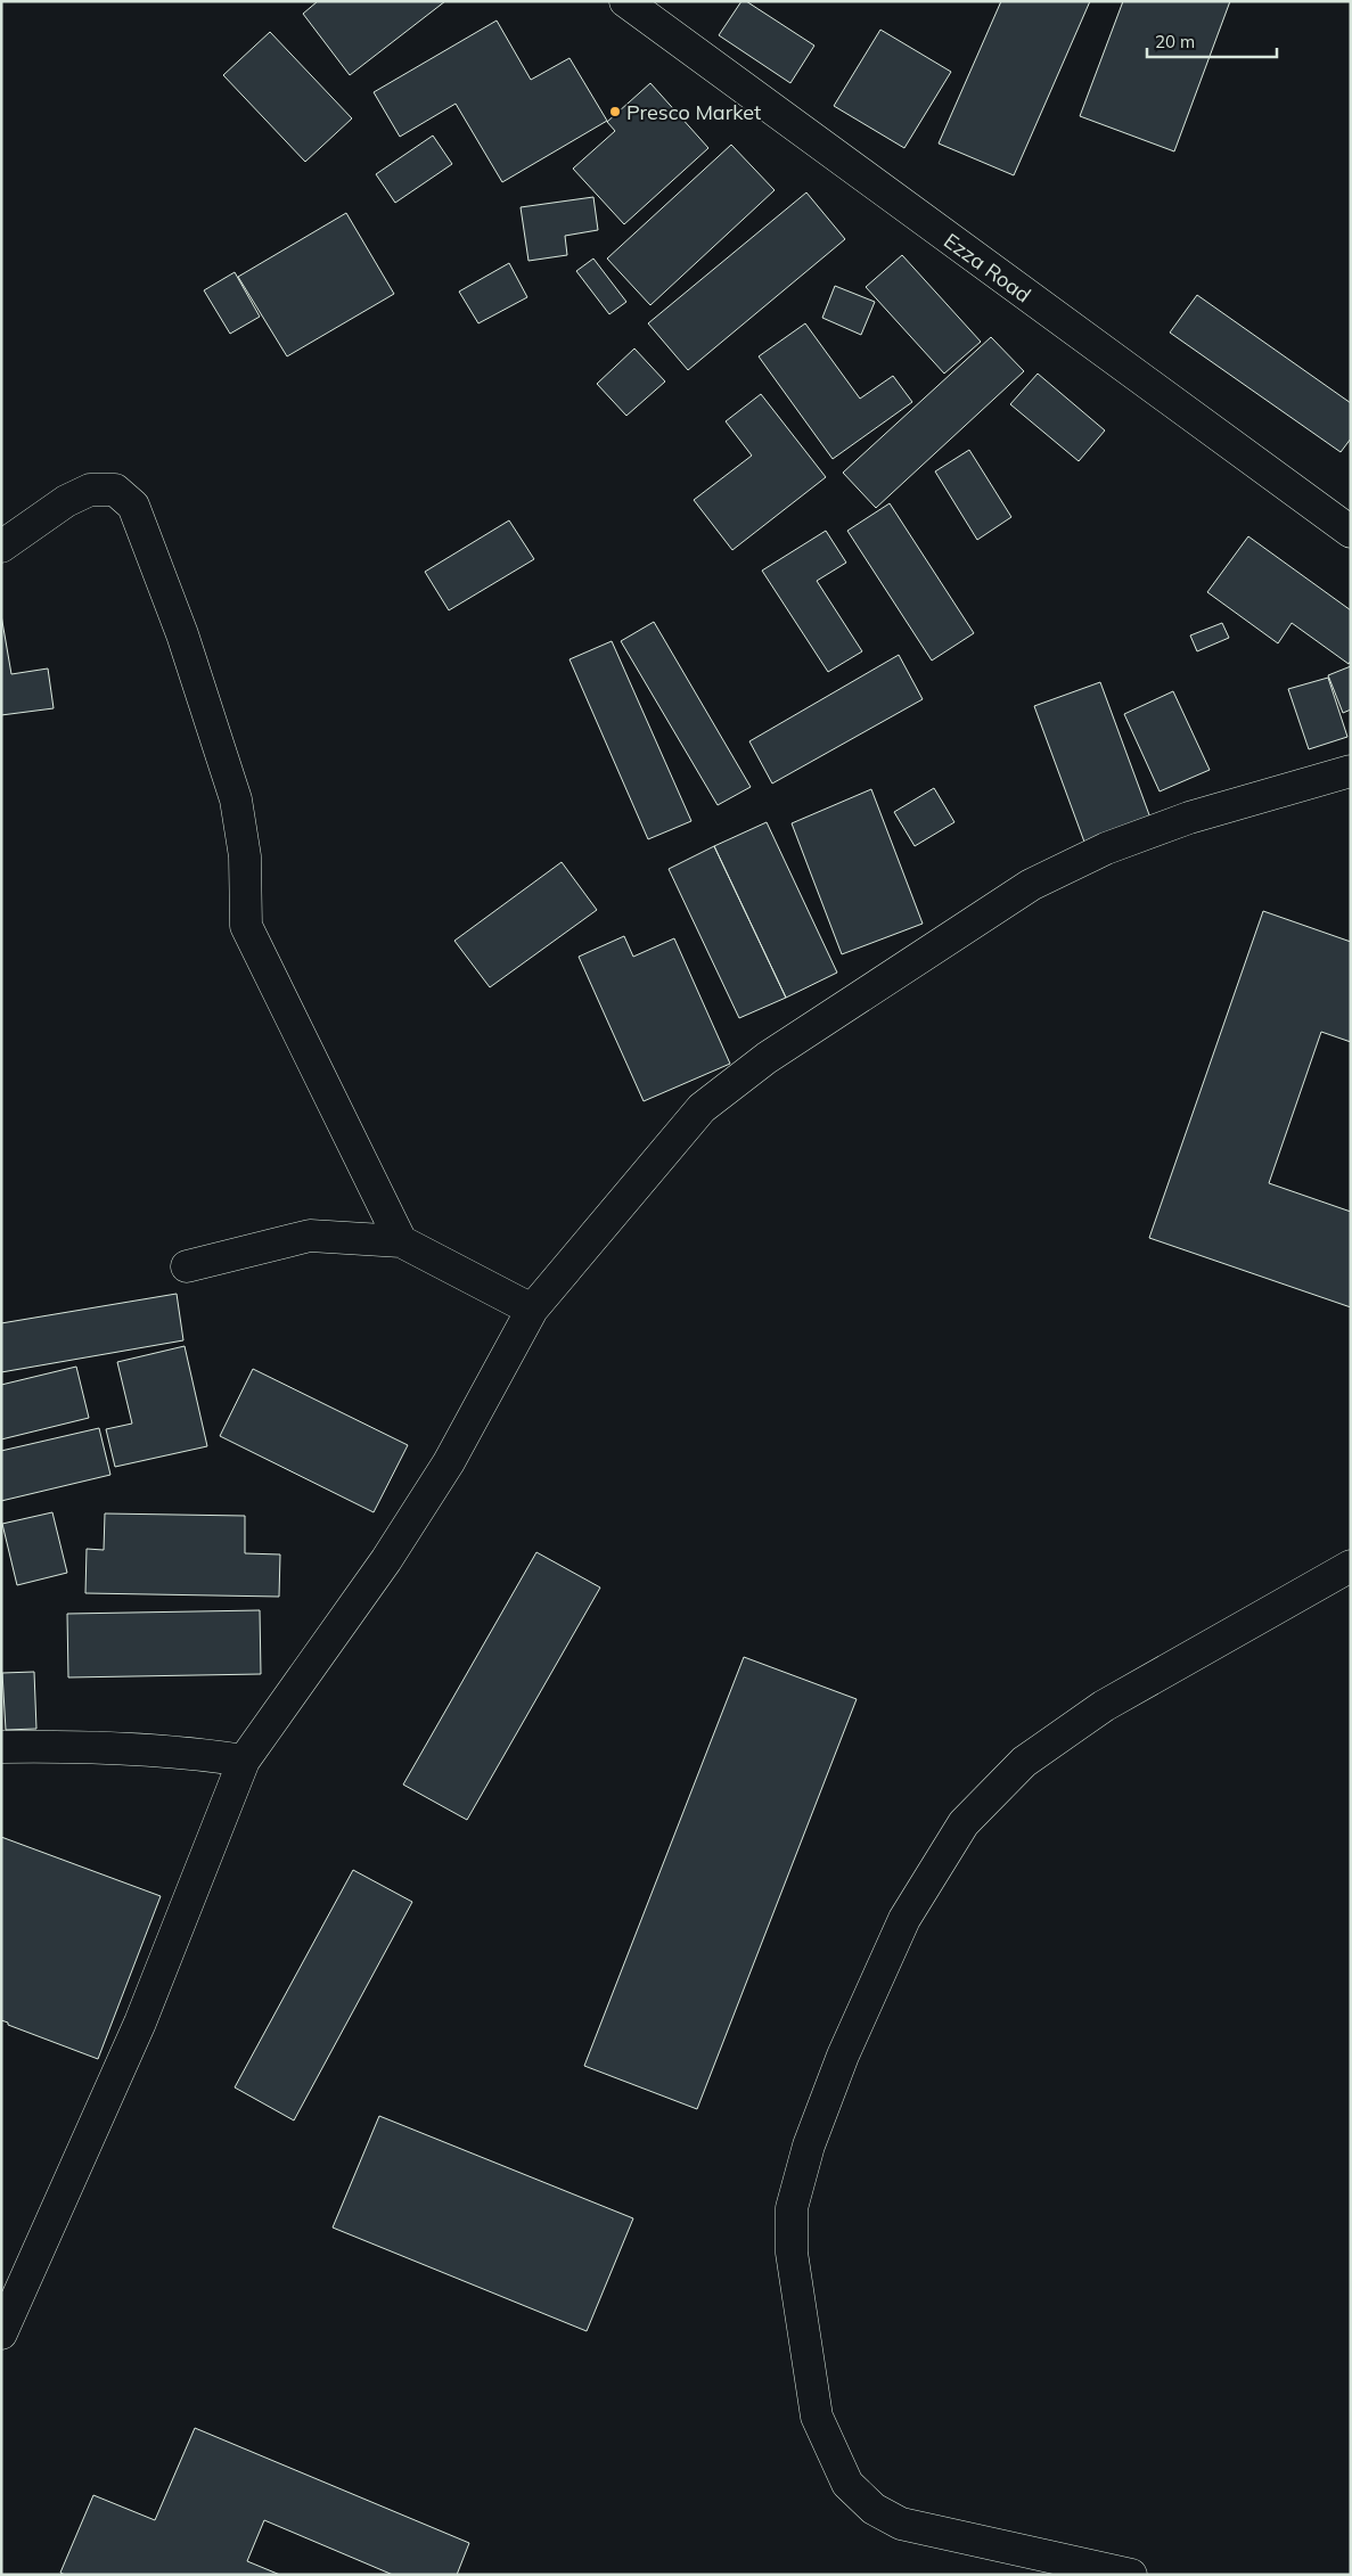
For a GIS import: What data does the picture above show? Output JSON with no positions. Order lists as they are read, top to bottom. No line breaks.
{"streets":{"street":["Ezza Road"]},"places":["Presco Market"],"scale_bar":"20 m"}
